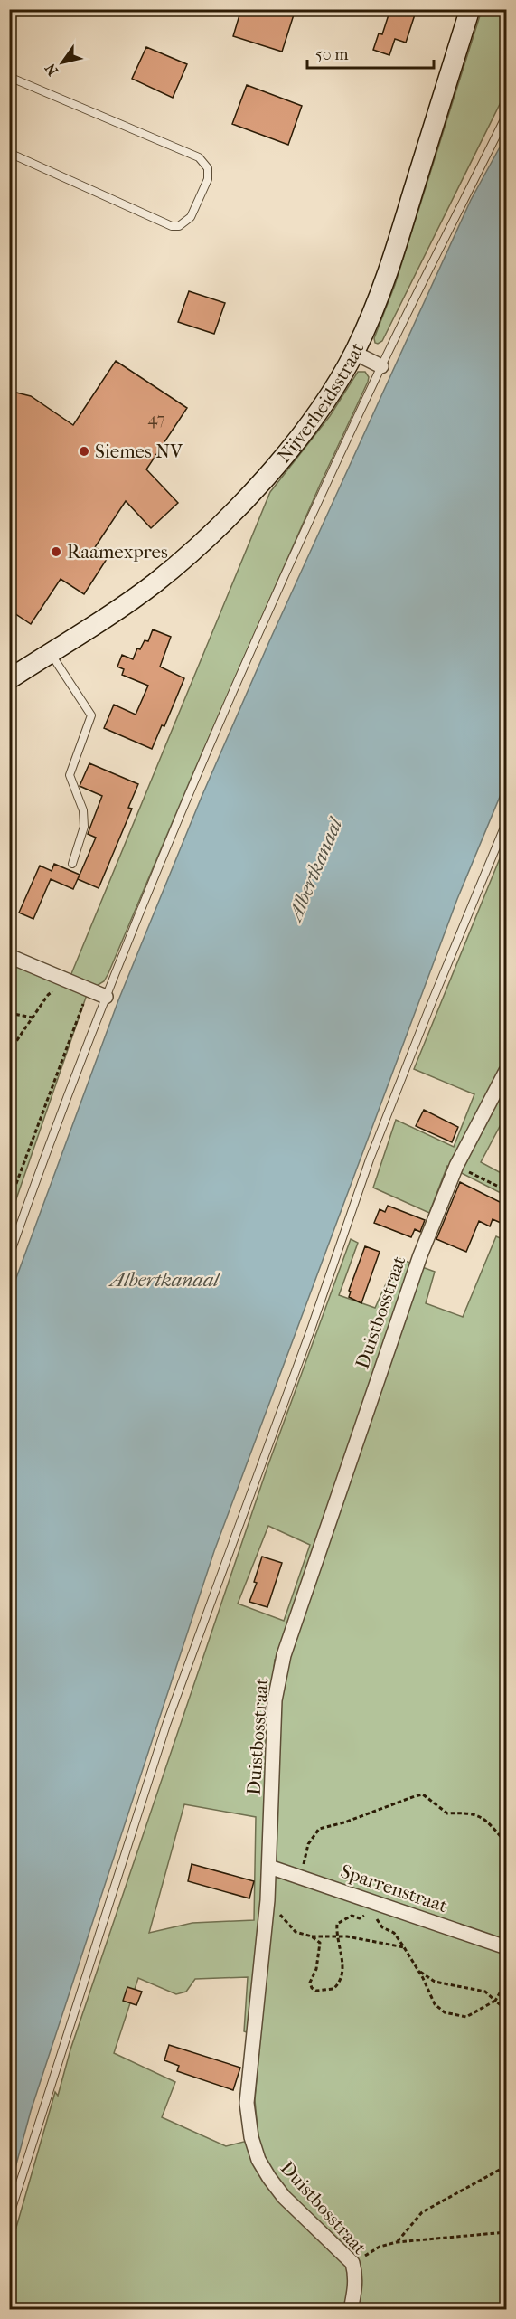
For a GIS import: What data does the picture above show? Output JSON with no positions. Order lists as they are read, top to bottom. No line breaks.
{"streets":{"street":["Nijverheidsstraat","Duistbosstraat","Sparrenstraat"]},"crossings":[["Duistbosstraat","Sparrenstraat"]],"water":["Albertkanaal"],"places":["Siemes NV","Raamexpres"],"house_numbers":["47"],"scale_bar":"50 m","north":"bottom left"}
